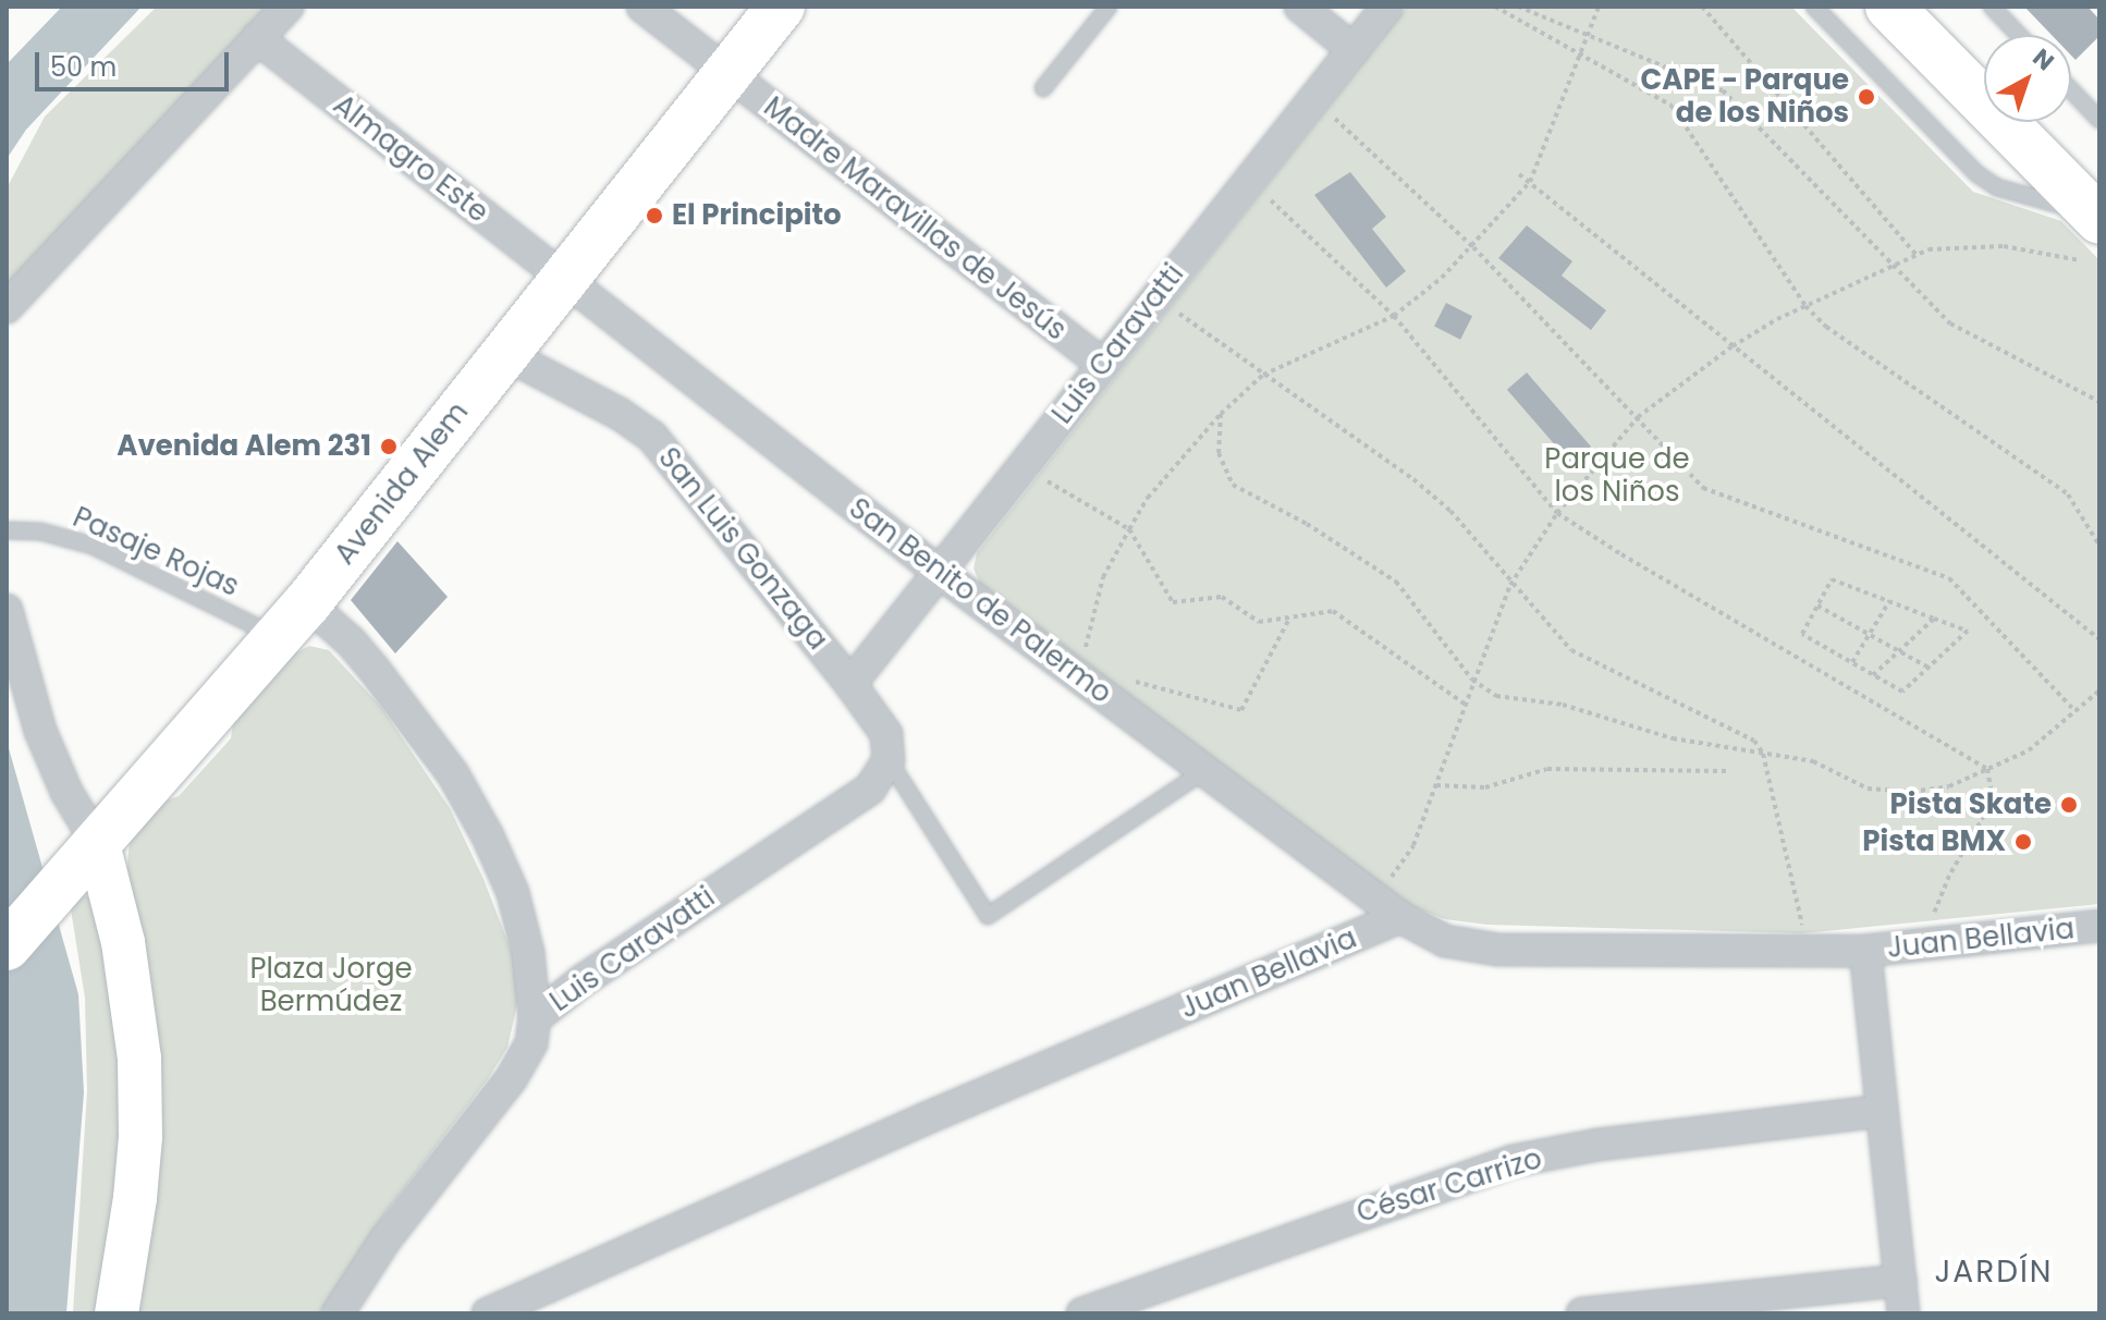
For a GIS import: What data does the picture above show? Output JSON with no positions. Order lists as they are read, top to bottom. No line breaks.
{"streets":{"main road":["Avenida Alem"],"street":["Almagro Este","Madre Maravillas de Jesús","Luis Caravatti","San Luis Gonzaga","San Benito de Palermo","Juan Bellavia","César Carrizo"],"lane":["Pasaje Rojas"]},"crossings":[["Almagro Este","Avenida Alem"],["Almagro Este","San Benito de Palermo"],["Madre Maravillas de Jesús","Luis Caravatti"],["Madre Maravillas de Jesús","Avenida Alem"],["Luis Caravatti","San Luis Gonzaga"],["Luis Caravatti","San Benito de Palermo"],["Avenida Alem","San Luis Gonzaga"],["Avenida Alem","Pasaje Rojas"],["Avenida Alem","San Benito de Palermo"],["San Benito de Palermo","Juan Bellavia"]],"districts":["JARDÍN"],"parks":["Parque de los Niños","Plaza Jorge Bermúdez"],"places":["CAPE - Parque de los Niños","El Principito","Avenida Alem 231","Pista Skate","Pista BMX"],"scale_bar":"50 m","north":"top right"}
